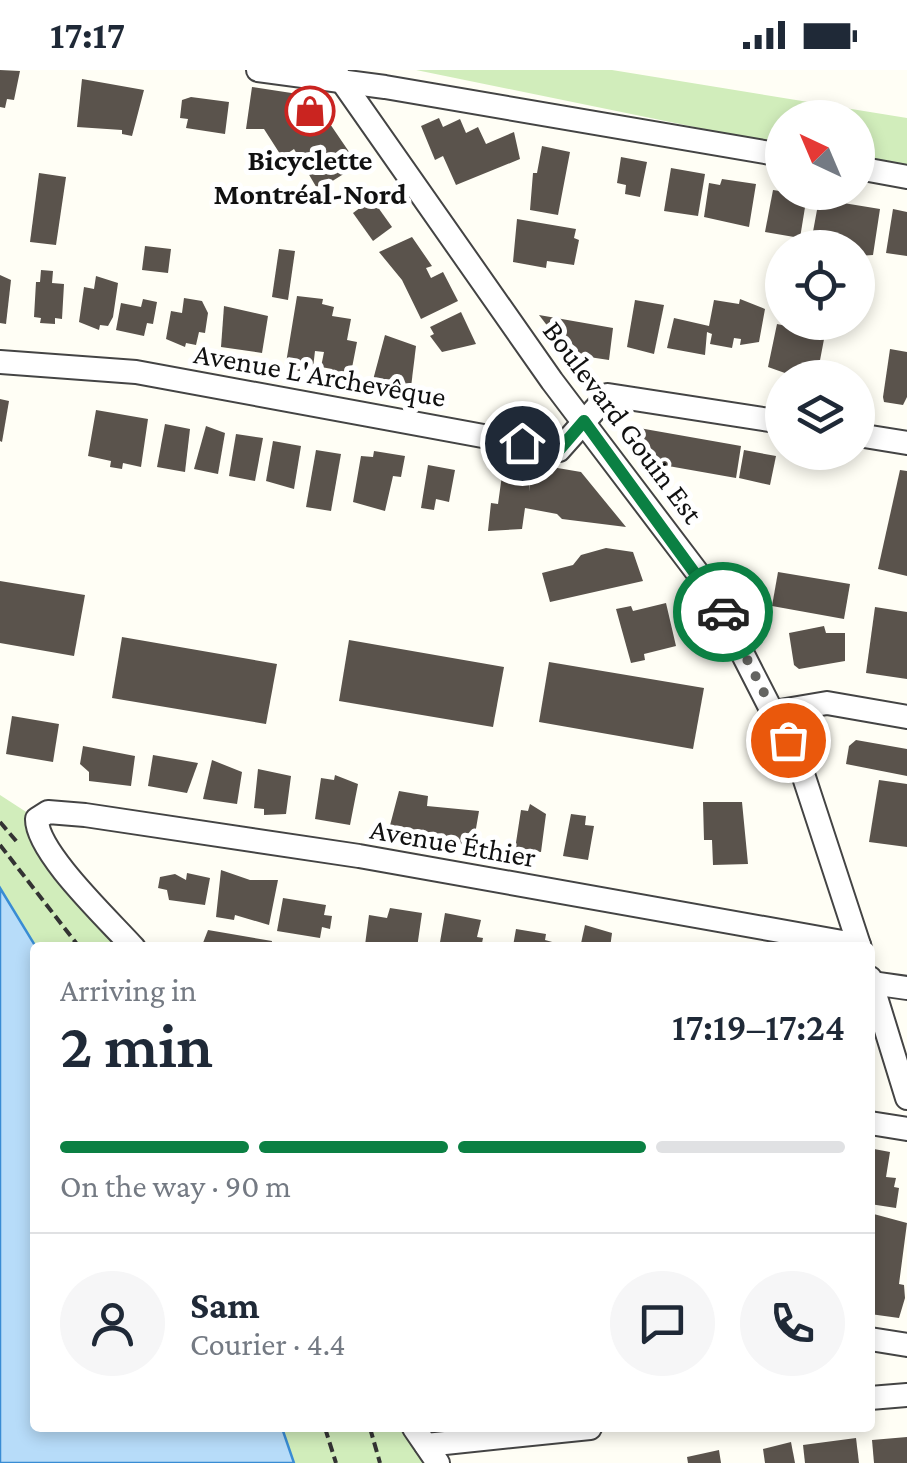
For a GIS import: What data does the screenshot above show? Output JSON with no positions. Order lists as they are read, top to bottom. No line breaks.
{"streets":{"street":["Avenue L'Archevêque","Boulevard Gouin Est","Avenue Éthier"]},"crossings":[["Avenue L'Archevêque","Boulevard Gouin Est"]],"places":{"shop":["Bicyclette Montréal-Nord"]},"north":"top left","page":{"status":"17:17","heading":["2 min","Arriving in","17:19–17:24"],"panel":["Sam","Courier · 4.4"],"bar":"On the way · 90 m"}}
